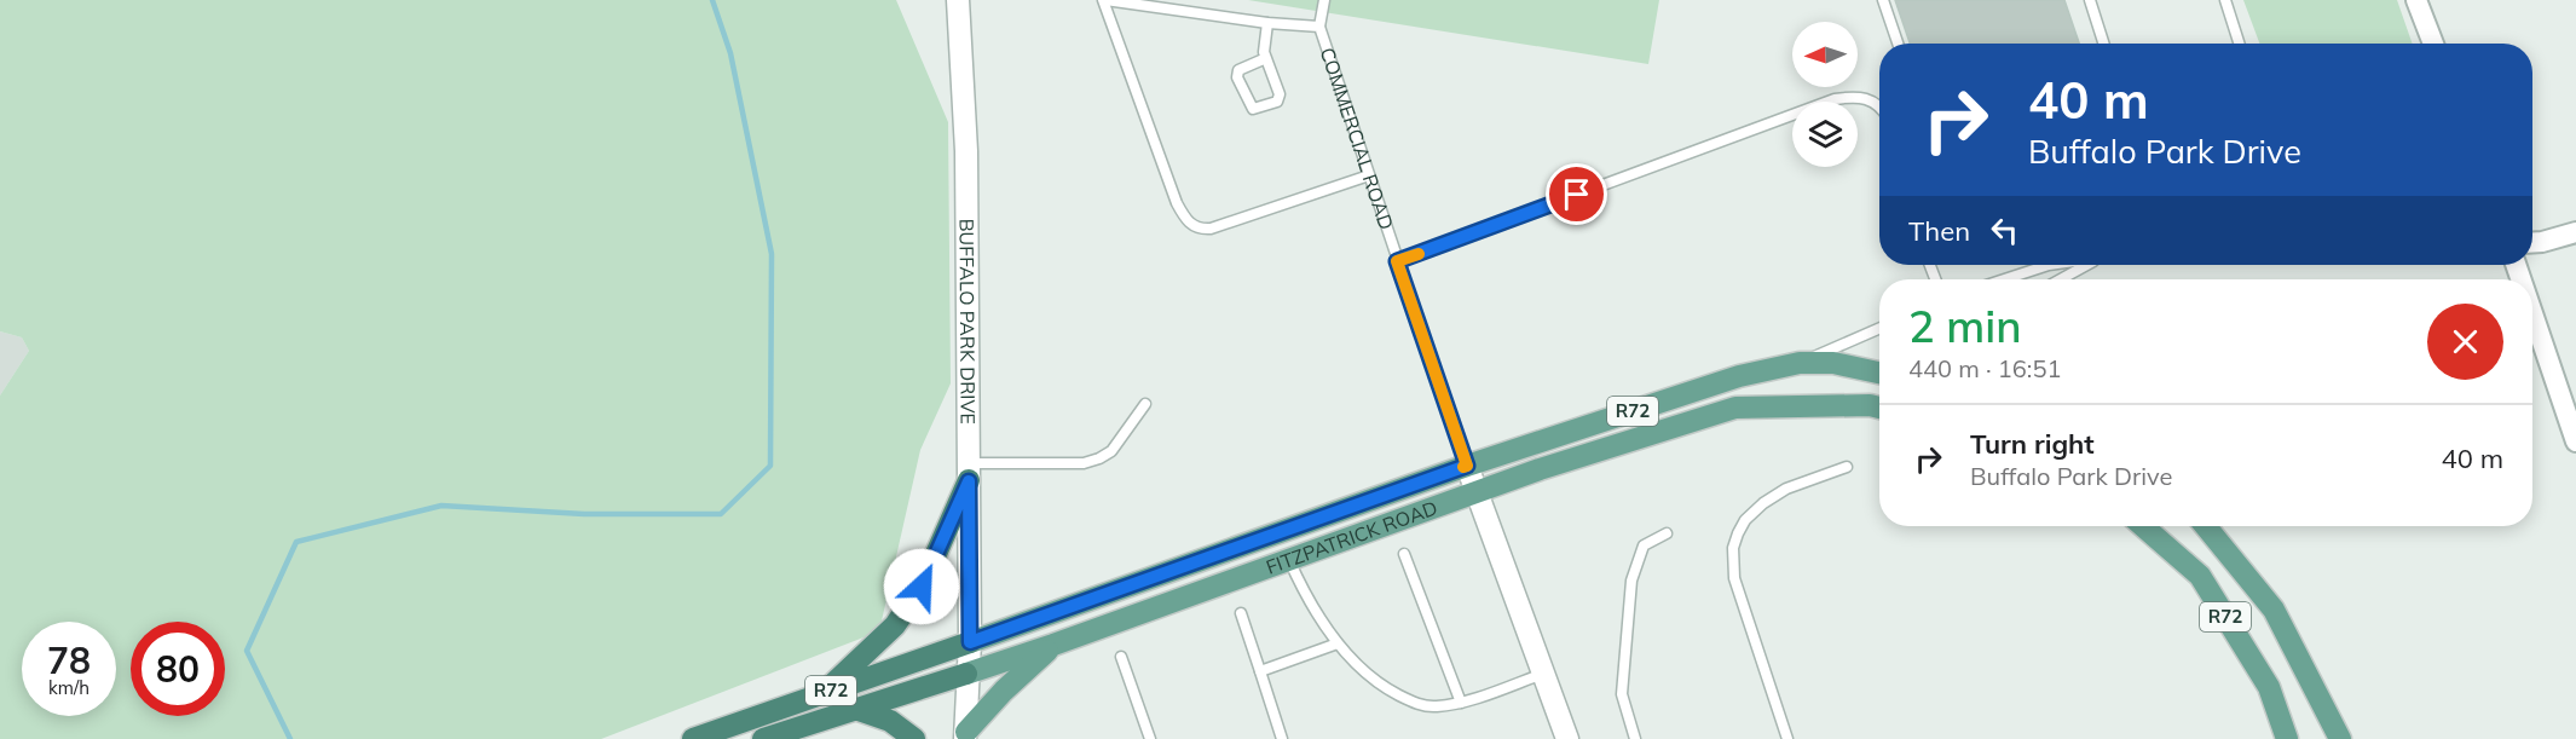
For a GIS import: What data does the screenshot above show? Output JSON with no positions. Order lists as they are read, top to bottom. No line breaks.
{"streets":{"highway":["R72"],"main road":["FITZPATRICK ROAD"],"street":["COMMERCIAL ROAD","BUFFALO PARK DRIVE"]},"crossings":[["COMMERCIAL ROAD","FITZPATRICK ROAD"],["BUFFALO PARK DRIVE","R72"],["BUFFALO PARK DRIVE","FITZPATRICK ROAD"],["R72","FITZPATRICK ROAD"]],"north":"left","page":{"turn":["40 m","Buffalo Park Drive"],"then":"Then","heading":["2 min","440 m · 16:51"],"list":[{"name":"Turn right","note":"Buffalo Park Drive","value":"40 m"}],"speed":"78 km/h","limit":"80"}}
